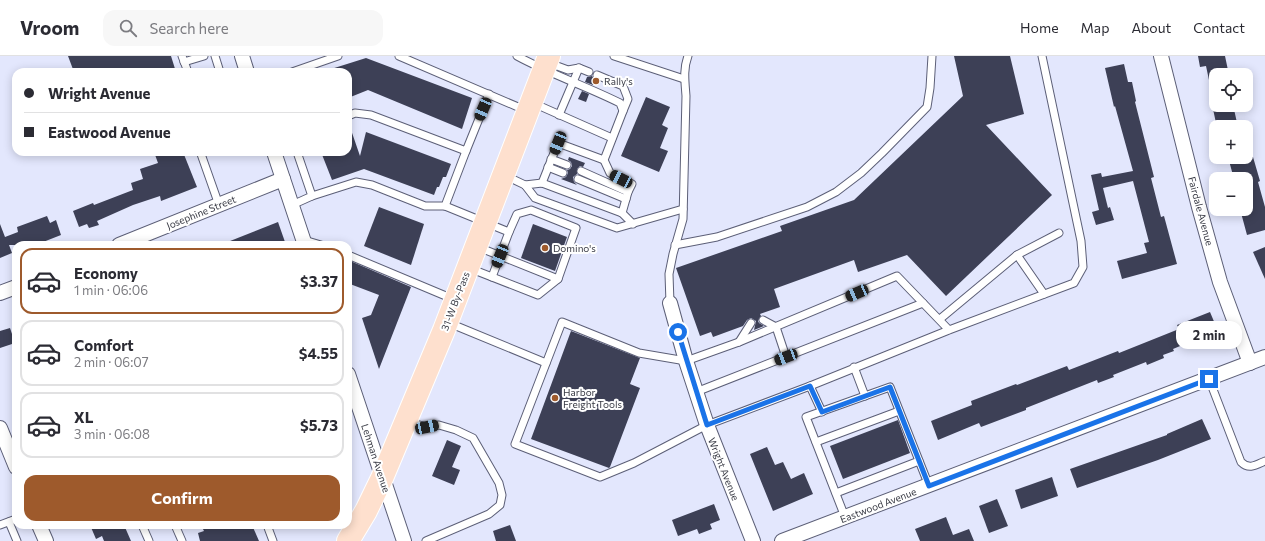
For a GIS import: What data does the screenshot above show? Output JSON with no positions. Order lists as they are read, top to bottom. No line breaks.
{"streets":{"main road":["31-W By-Pass"],"street":["Fairdale Avenue","Josephine Street","Lehman Avenue","Wright Avenue","Eastwood Avenue"]},"crossings":[["Fairdale Avenue","Eastwood Avenue"],["31-W By-Pass","Lehman Avenue"]],"places":["Rally's","Domino's","Harbor Freight Tools"],"page":{"header":"Vroom","search":"Search here","nav":["Home","Map","About","Contact"],"map_buttons":["+","−"],"banner":["Wright Avenue","Eastwood Avenue"],"list":[{"name":"Economy","note":"1 min · 06:06","value":"$3.37"},{"name":"Comfort","note":"2 min · 06:07","value":"$4.55"},{"name":"XL","note":"3 min · 06:08","value":"$5.73"}],"bubble":"2 min","buttons":"Confirm"}}
